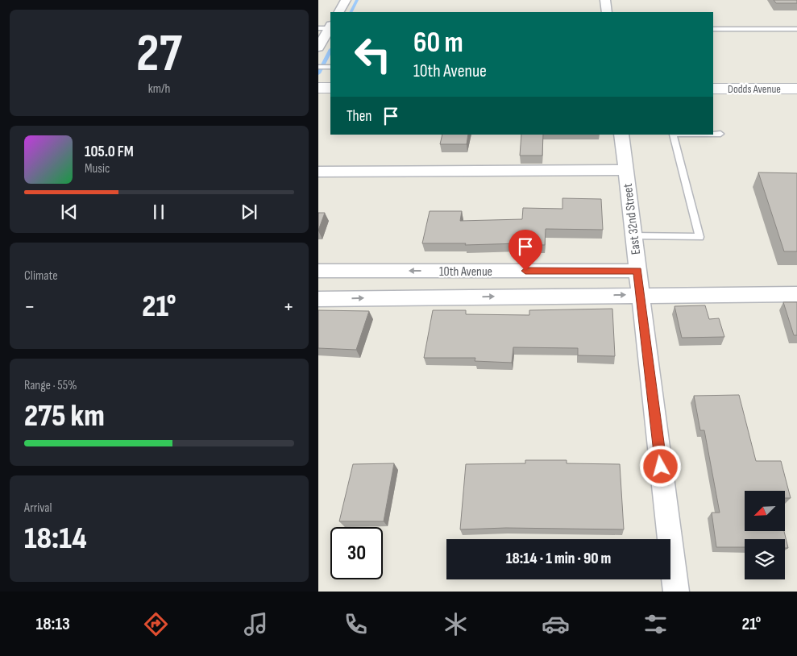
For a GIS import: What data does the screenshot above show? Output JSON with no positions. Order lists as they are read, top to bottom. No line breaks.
{"streets":{"street":["Dodds Avenue","East 32nd Street","10th Avenue"]},"crossings":[["East 32nd Street","10th Avenue"]],"north":"bottom left","page":{"tile":[["27","km/h"],"Climate",["Range · 55%","275 km"],["Arrival","18:14"]],"turn":["60 m","10th Avenue"],"then":"Then","song":["105.0 FM","Music"],"heat":["−","21°","+"],"limit":"30","trip":"18:14 · 1 min · 90 m","tabs":["18:13","21°"]}}
